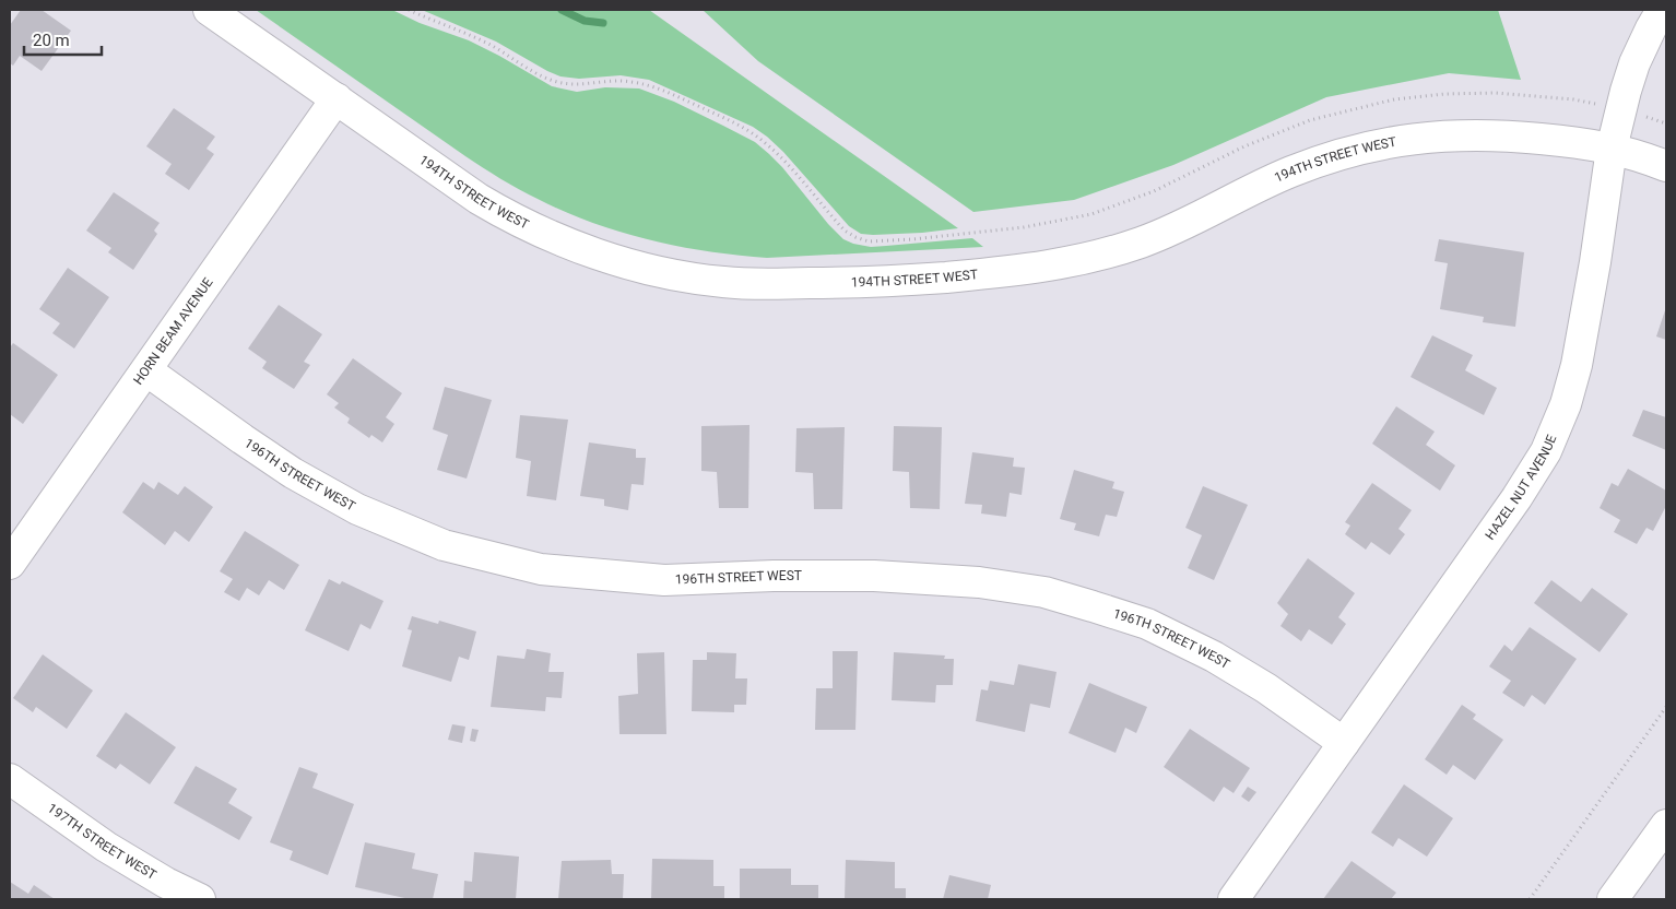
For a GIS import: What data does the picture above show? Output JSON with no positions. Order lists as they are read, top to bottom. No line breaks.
{"streets":{"street":["194TH STREET WEST","HORN BEAM AVENUE","196TH STREET WEST","HAZEL NUT AVENUE","197TH STREET WEST"]},"crossings":[["194TH STREET WEST","HORN BEAM AVENUE"],["194TH STREET WEST","HAZEL NUT AVENUE"],["HORN BEAM AVENUE","196TH STREET WEST"],["196TH STREET WEST","HAZEL NUT AVENUE"]],"scale_bar":"20 m"}
